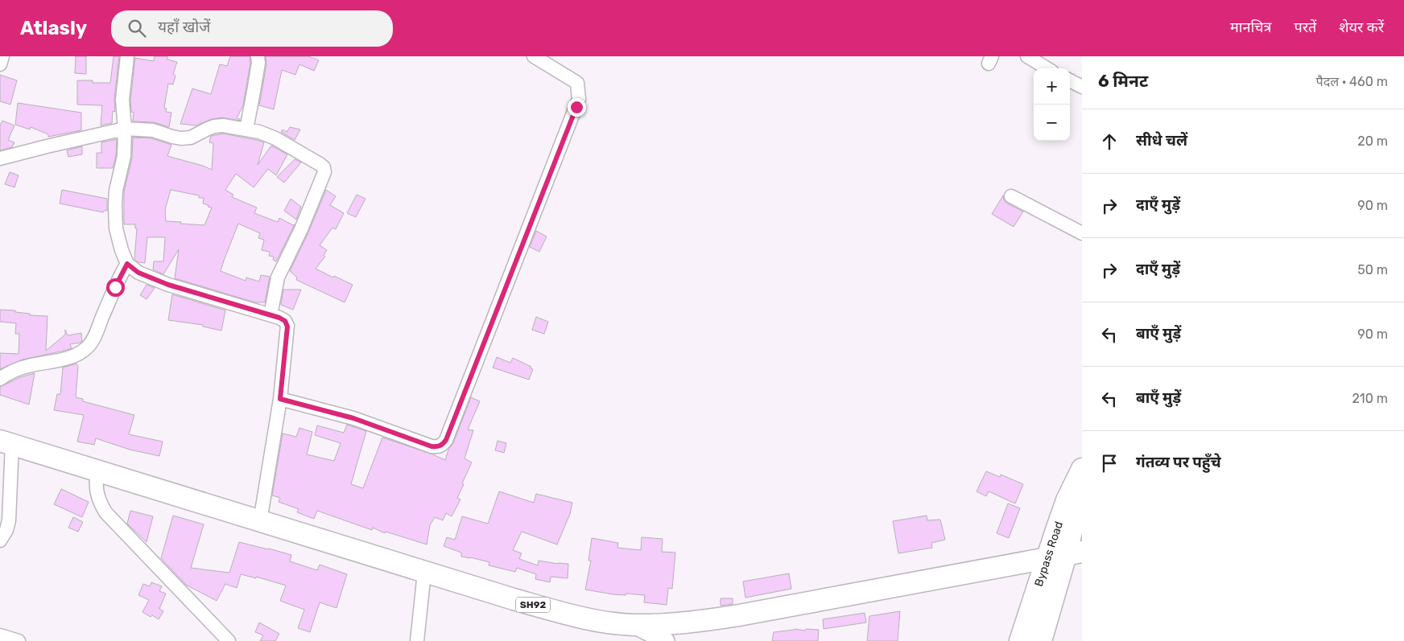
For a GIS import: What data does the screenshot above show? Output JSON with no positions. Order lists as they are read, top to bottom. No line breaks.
{"streets":{"main road":["Bypass Road","SH92"]},"crossings":[["Bypass Road","SH92"]],"page":{"header":"Atlasly","search":"यहाँ खोजें","nav":["मानचित्र","परतें","शेयर करें"],"heading":["6 मिनट","पैदल · 460 m"],"map_buttons":["+","−"],"list":[["सीधे चलें","20 m"],["दाएँ मुड़ें","90 m"],["दाएँ मुड़ें","50 m"],["बाएँ मुड़ें","90 m"],["बाएँ मुड़ें","210 m"],"गंतव्य पर पहुँचे"]}}
